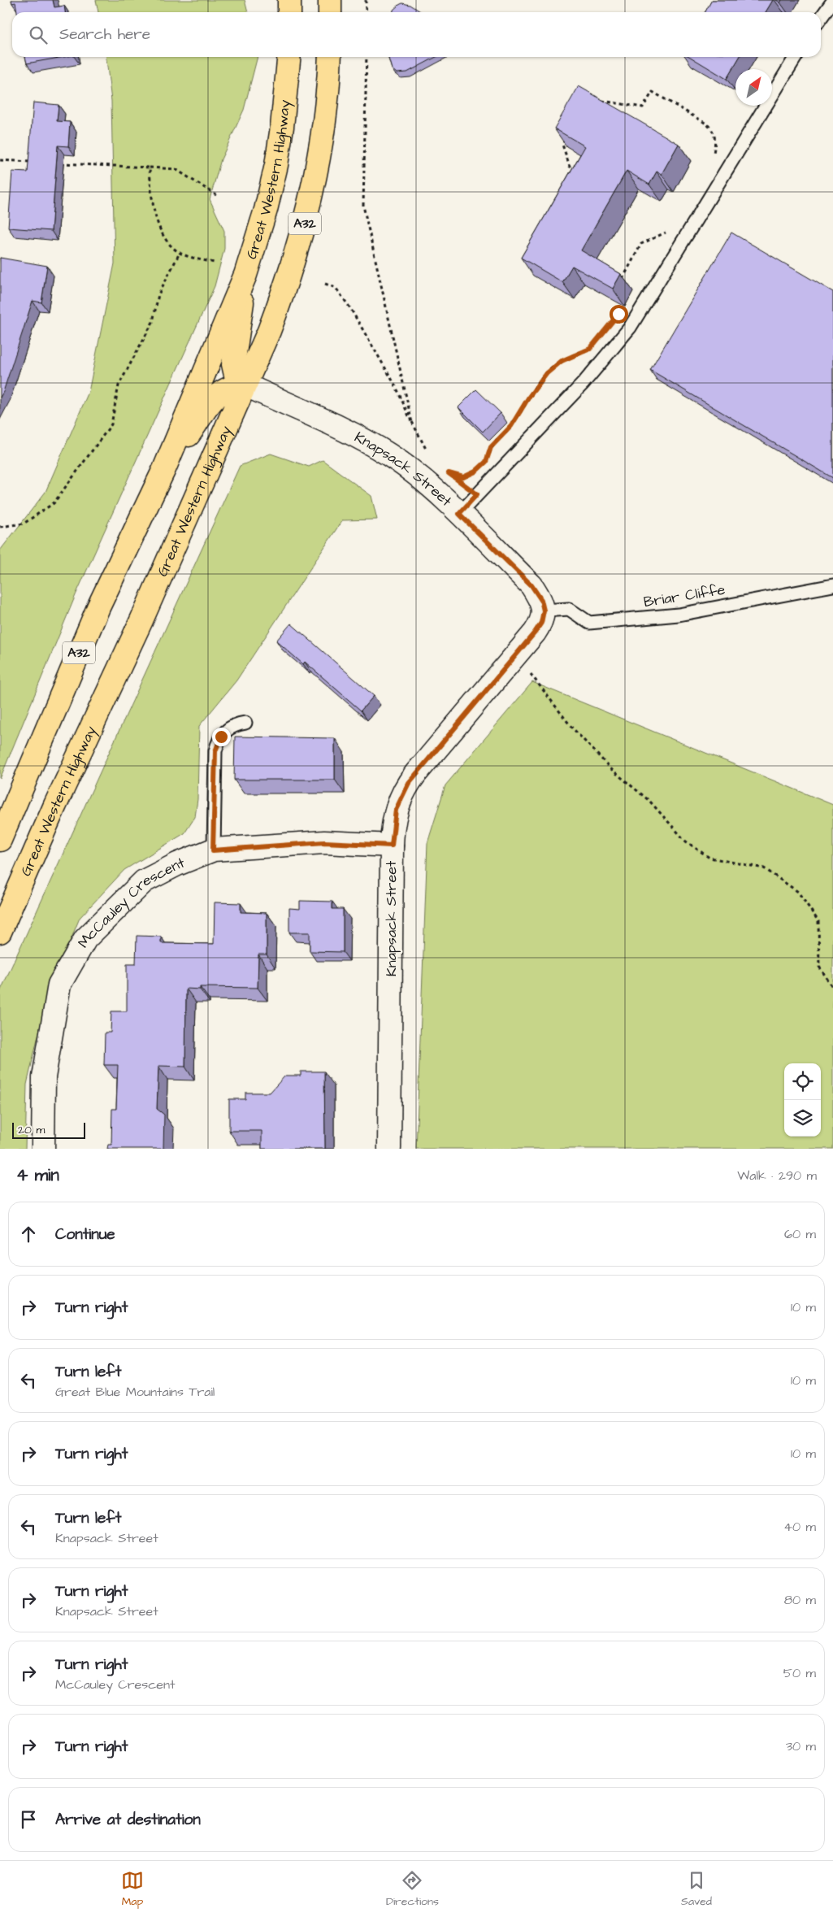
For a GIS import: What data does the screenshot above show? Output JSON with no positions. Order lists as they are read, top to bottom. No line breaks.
{"streets":{"highway":["Great Western Highway","A32"],"street":["Knapsack Street","McCauley Crescent"],"lane":["Briar Cliffe"]},"crossings":[["Great Western Highway","Knapsack Street"],["Knapsack Street","Briar Cliffe"],["Knapsack Street","McCauley Crescent"]],"scale_bar":"20 m","north":"top right","page":{"search":"Search here","scale":"20 m","heading":["4 min","Walk · 290 m"],"list":[["Continue","60 m"],["Turn right","10 m"],["Turn left","Great Blue Mountains Trail","10 m"],["Turn right","10 m"],["Turn left","Knapsack Street","40 m"],["Turn right","Knapsack Street","80 m"],["Turn right","McCauley Crescent","50 m"],["Turn right","30 m"],"Arrive at destination"],"nav":["Map","Directions","Saved"]}}
